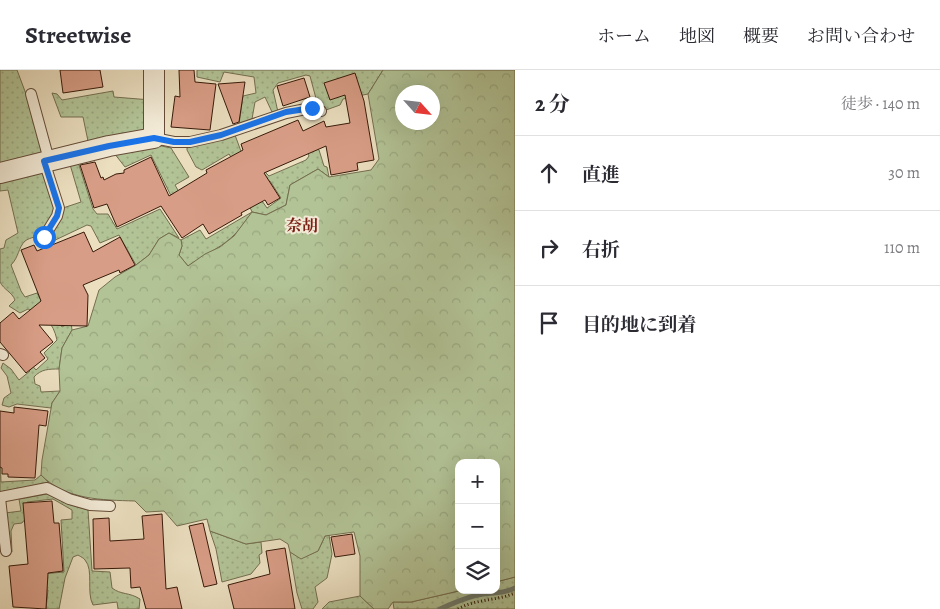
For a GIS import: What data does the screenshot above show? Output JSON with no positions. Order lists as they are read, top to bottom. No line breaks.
{"districts":["奈胡"],"north":"bottom right","page":{"header":"Streetwise","nav":["ホーム","地図","概要","お問い合わせ"],"heading":["2 分","徒歩 · 140 m"],"list":[["直進","30 m"],["右折","110 m"],"目的地に到着"],"map_buttons":["+","−"]}}
